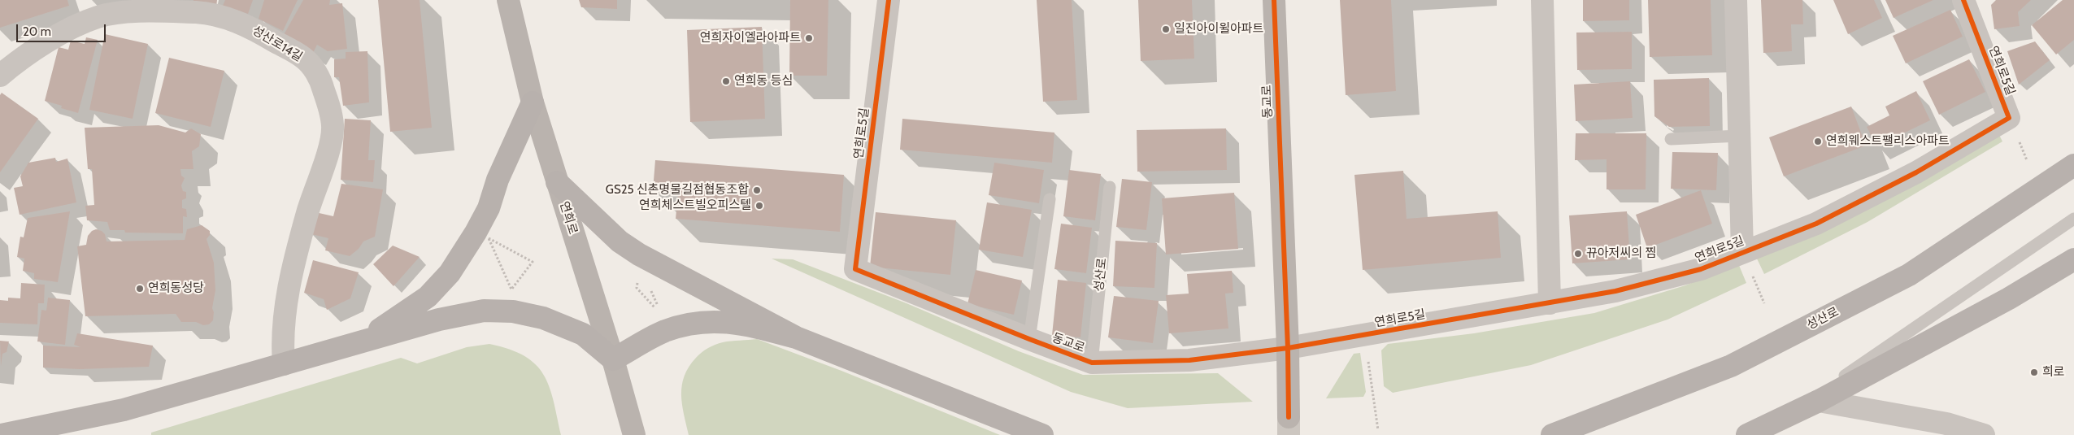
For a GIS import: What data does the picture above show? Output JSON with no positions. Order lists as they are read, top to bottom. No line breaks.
{"streets":{"main road":["동교로","연희로","성산로"],"street":["성산로14길","연희로5길"]},"crossings":[["연희로5길","동교로"],["동교로","성산로"]],"places":["일진아이윌아파트","연희자이엘라아파트","연희동 등심","연희웨스트팰리스아파트","GS25 신촌명물길점협동조합","연희체스트빌오피스텔","뀨아저씨의 찜","연희동성당","희로"],"scale_bar":"20 m"}
